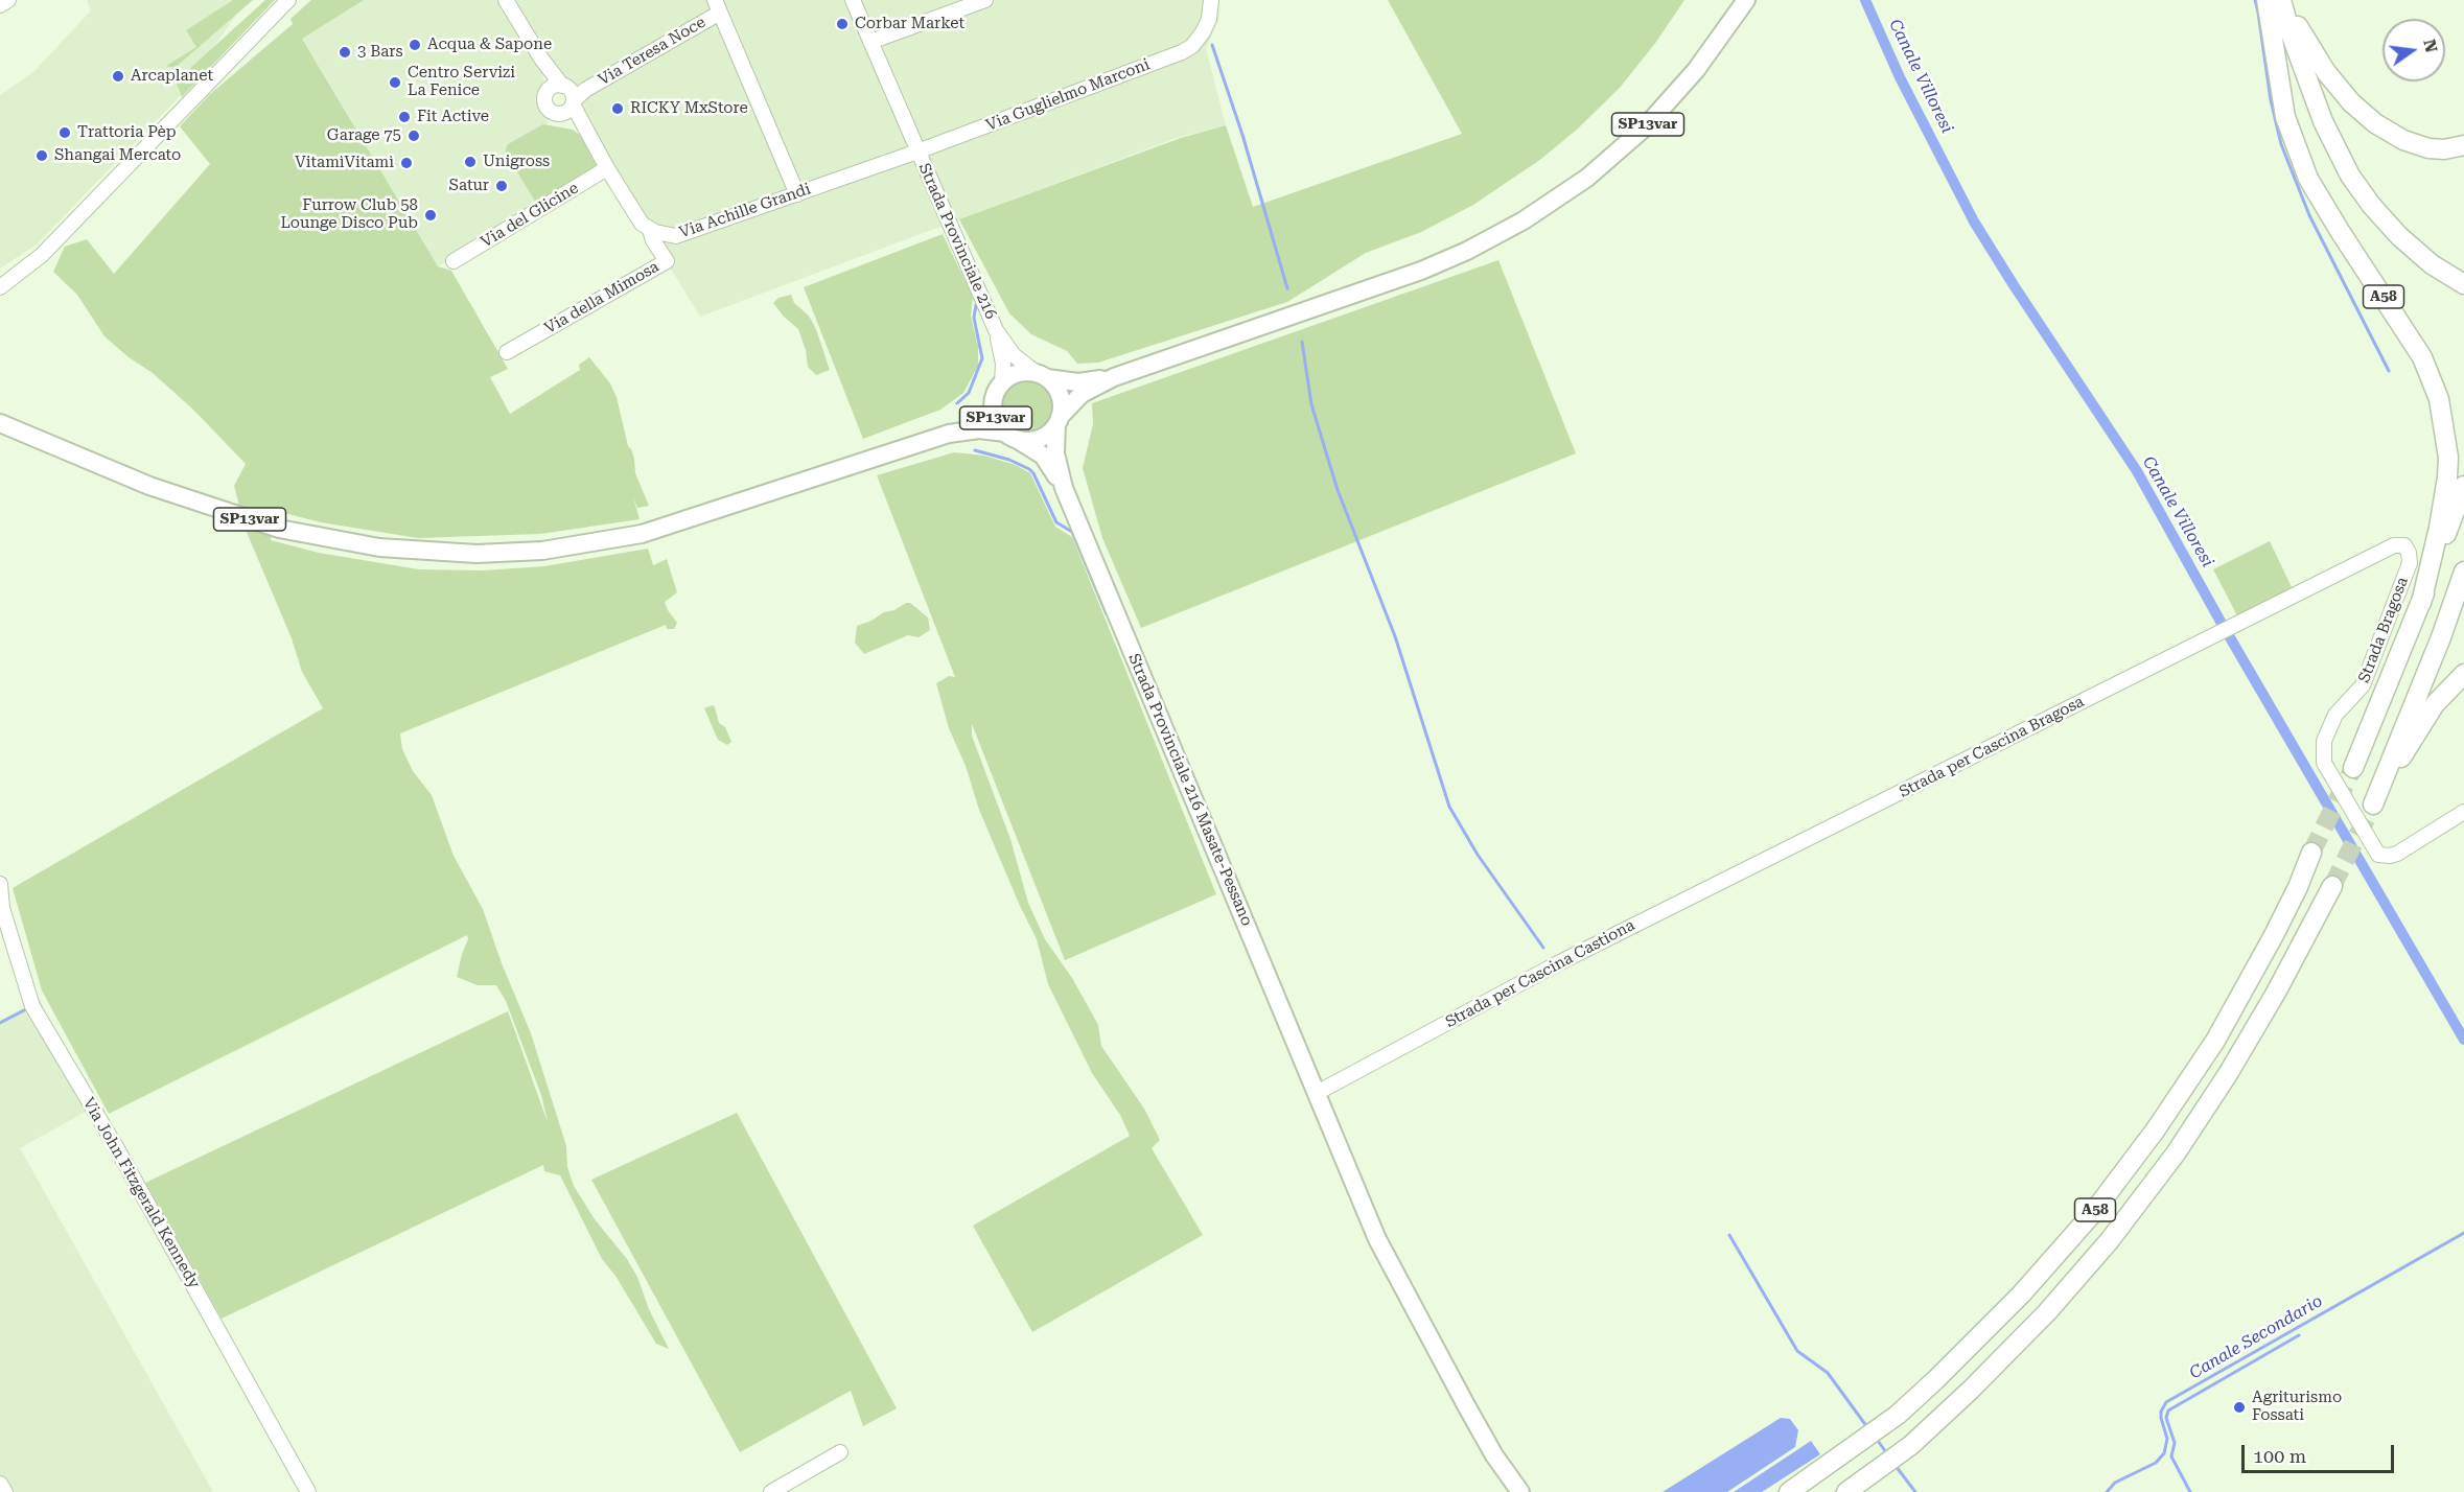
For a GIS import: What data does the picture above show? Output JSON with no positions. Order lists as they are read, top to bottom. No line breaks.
{"streets":{"highway":["A58"],"main road":["SP13var","Strada Provinciale 216 Masate-Pessano"],"street":["Via Teresa Noce","Via Guglielmo Marconi","Via Achille Grandi","Via del Glicine","Strada Provinciale 216","Via della Mimosa","Strada Bragosa","Strada per Cascina Bragosa","Strada per Cascina Castiona","Via John Fitzgerald Kennedy"]},"crossings":[["Via Guglielmo Marconi","Via Achille Grandi"],["Via Guglielmo Marconi","Strada Provinciale 216"],["SP13var","Strada Provinciale 216"],["Via Achille Grandi","Strada Provinciale 216"],["Via Achille Grandi","Via della Mimosa"],["Strada Bragosa","Strada per Cascina Bragosa"],["Strada per Cascina Bragosa","Strada per Cascina Castiona"],["Strada Provinciale 216 Masate-Pessano","Strada per Cascina Castiona"]],"water":["Canale Villoresi","Canale Secondario"],"places":["Corbar Market","Acqua & Sapone","3 Bars","Arcaplanet","Centro Servizi La Fenice","RICKY MxStore","Fit Active","Trattoria Pèp","Garage 75","Shangai Mercato","Unigross","VitamìVitamì","Satur","Furrow Club 58 Lounge Disco Pub","Agriturismo Fossati"],"scale_bar":"100 m","north":"right"}
